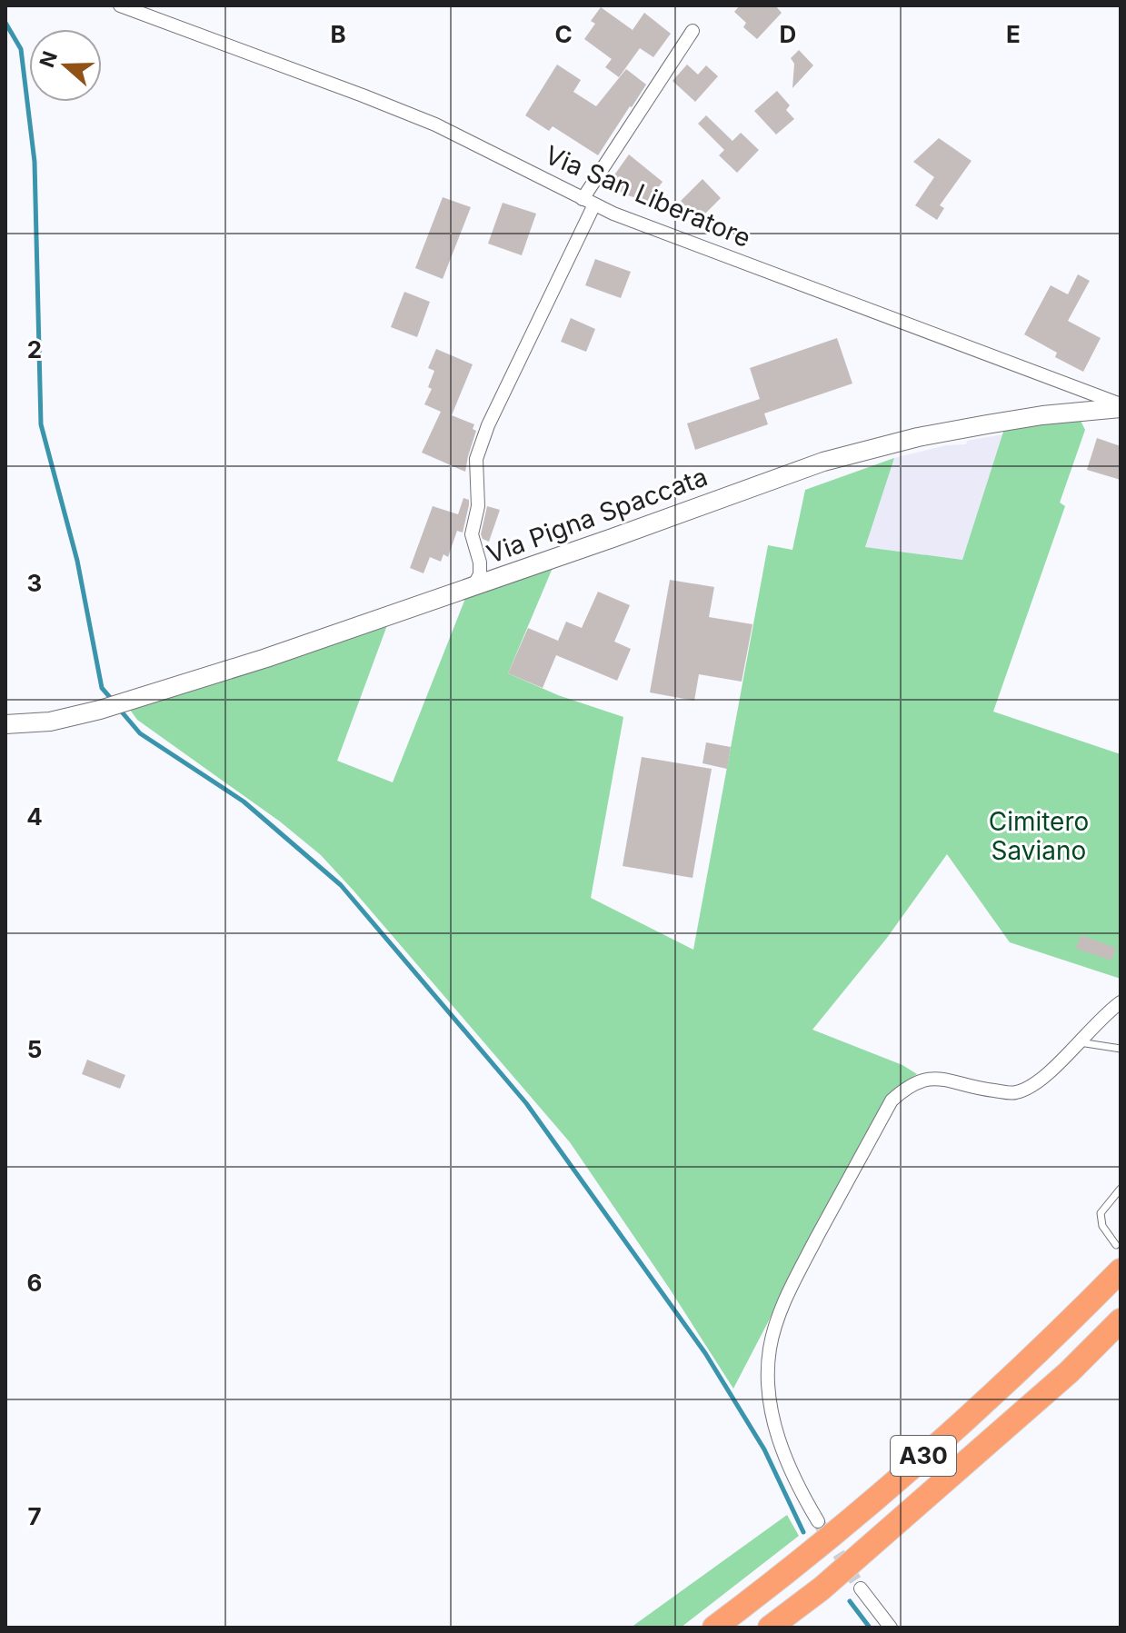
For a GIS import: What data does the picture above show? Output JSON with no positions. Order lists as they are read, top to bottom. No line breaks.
{"streets":{"highway":["A30"],"main road":["Via Pigna Spaccata"],"street":["Via San Liberatore"]},"crossings":[["Via San Liberatore","Via Pigna Spaccata"]],"parks":["Cimitero Saviano"],"north":"left","grid":{"columns":["B","C","D","E"],"rows":["2","3","4","5","6","7"]}}
